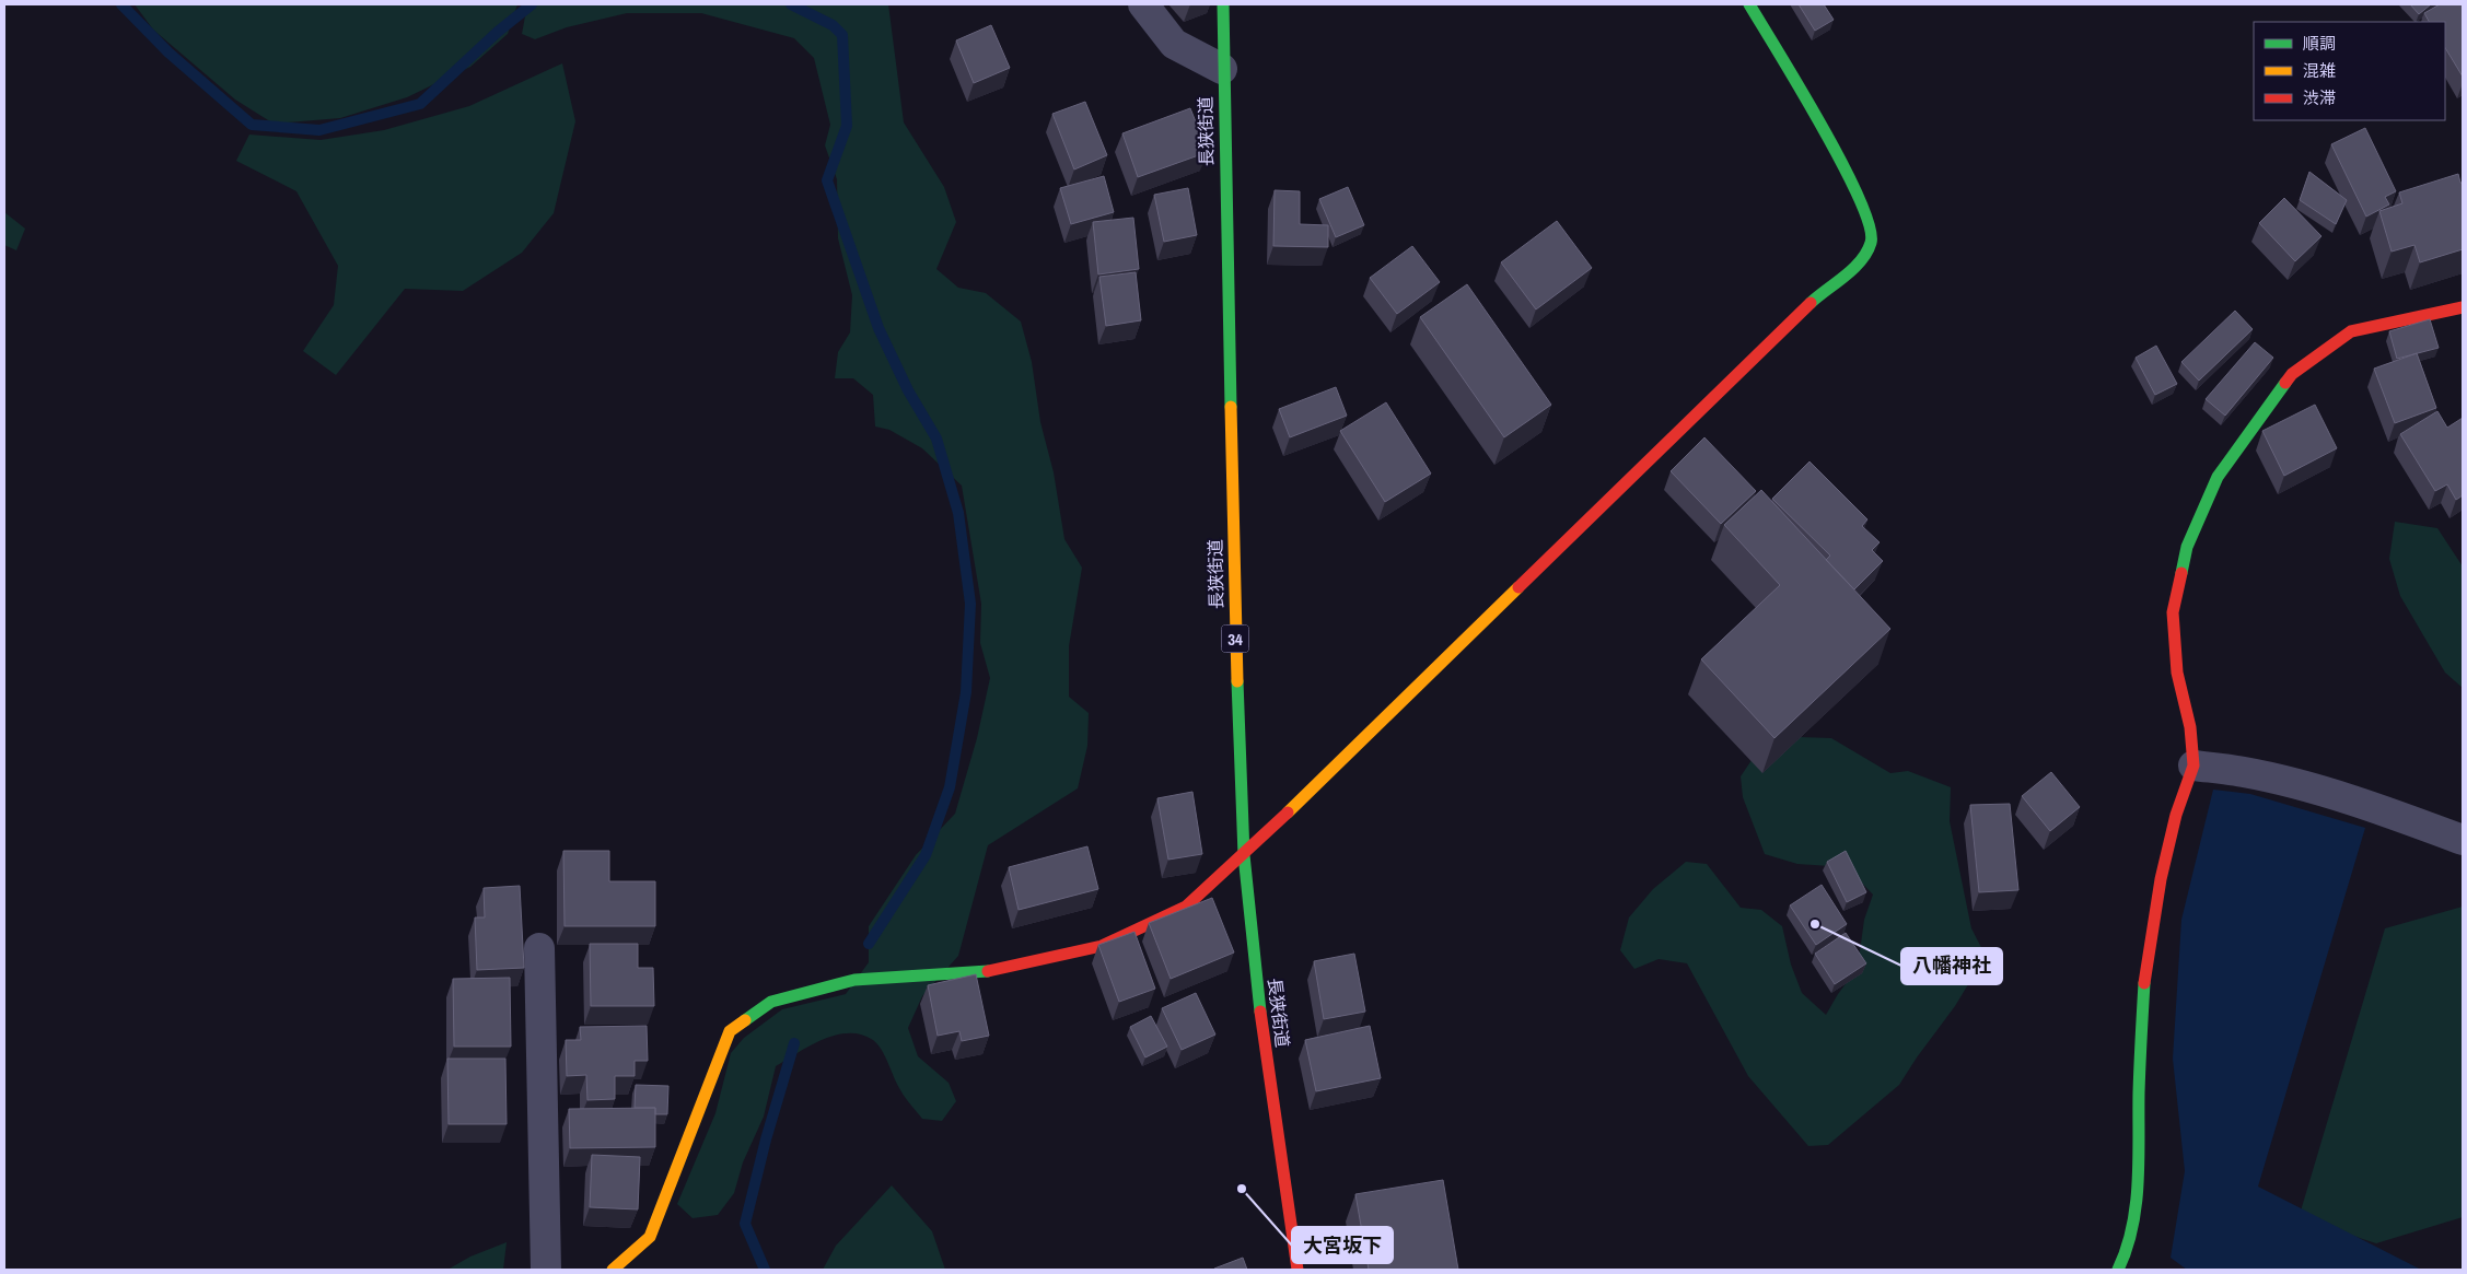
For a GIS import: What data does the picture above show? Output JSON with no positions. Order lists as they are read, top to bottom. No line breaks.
{"streets":{"street":["長狭街道","34"]},"places":["八幡神社","大宮坂下"],"legend":["順調","混雑","渋滞"]}
